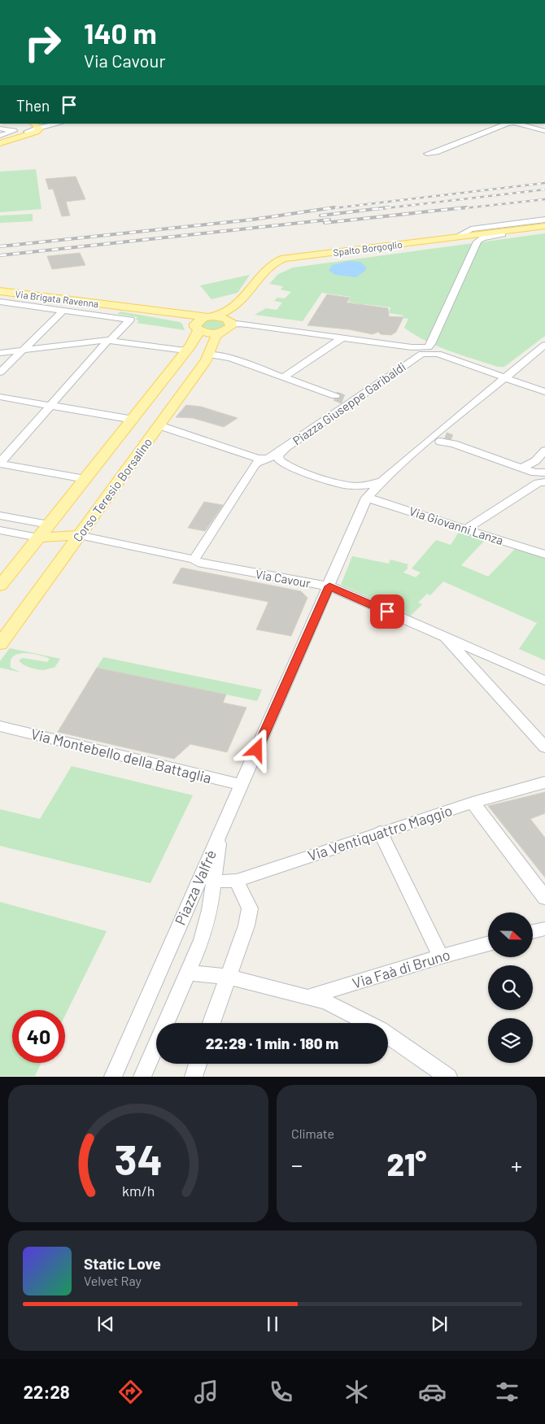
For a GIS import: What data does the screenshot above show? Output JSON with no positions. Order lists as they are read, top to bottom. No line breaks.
{"streets":{"main road":["Spalto Borgoglio","Via Brigata Ravenna","Corso Teresio Borsalino"],"street":["Piazza Giuseppe Garibaldi","Via Giovanni Lanza","Via Cavour","Via Montebello della Battaglia","Via Ventiquattro Maggio","Piazza Valfrè","Via Faà di Bruno"]},"crossings":[["Spalto Borgoglio","Via Brigata Ravenna"],["Spalto Borgoglio","Corso Teresio Borsalino"],["Via Brigata Ravenna","Corso Teresio Borsalino"],["Piazza Giuseppe Garibaldi","Via Cavour"],["Corso Teresio Borsalino","Via Cavour"],["Via Ventiquattro Maggio","Piazza Valfrè"]],"north":"right","page":{"turn":["140 m","Via Cavour"],"then":"Then","limit":"40","trip":"22:29 · 1 min · 180 m","tile":"Climate","heat":["−","21°","+"],"song":["Static Love","Velvet Ray"],"tabs":"22:28","gauge":["34","km/h"]}}
